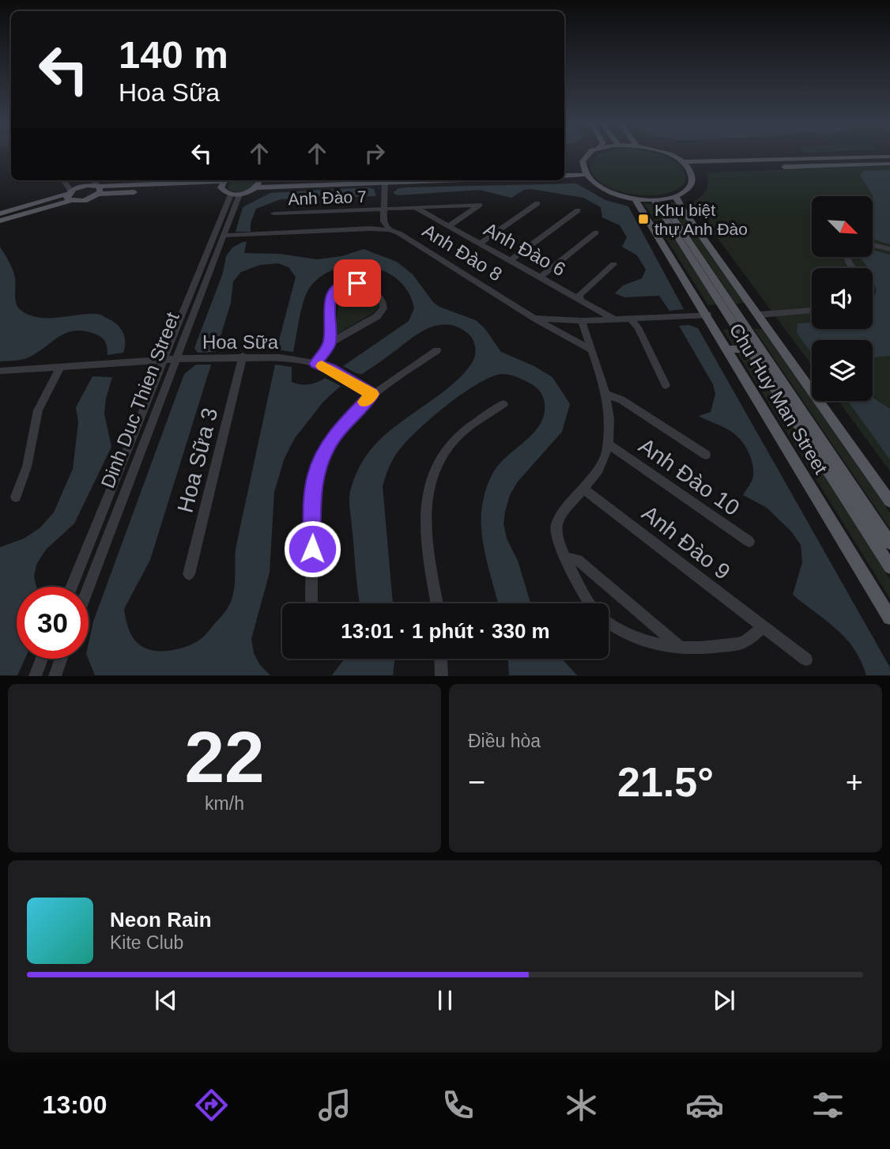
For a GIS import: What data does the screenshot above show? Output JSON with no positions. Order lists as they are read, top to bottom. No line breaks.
{"streets":{"main road":["Chu Huy Man Street"],"street":["Anh Đào 7","Anh Đào 6","Anh Đào 8","Hoa Sữa","Dinh Duc Thien Street","Hoa Sữa 3","Anh Đào 10","Anh Đào 9"]},"crossings":[["Anh Đào 7","Anh Đào 6"],["Anh Đào 6","Anh Đào 8"],["Anh Đào 8","Chu Huy Man Street"],["Anh Đào 8","Dinh Duc Thien Street"],["Hoa Sữa","Dinh Duc Thien Street"],["Hoa Sữa","Hoa Sữa 3"]],"places":{"transit":["Khu biệt thự Anh Đào"]},"north":"bottom right","page":{"turn":["140 m","Hoa Sữa"],"limit":"30","trip":"13:01 · 1 phút · 330 m","tile":[["22","km/h"],"Điều hòa"],"heat":["−","21.5°","+"],"song":["Neon Rain","Kite Club"],"tabs":"13:00"}}
